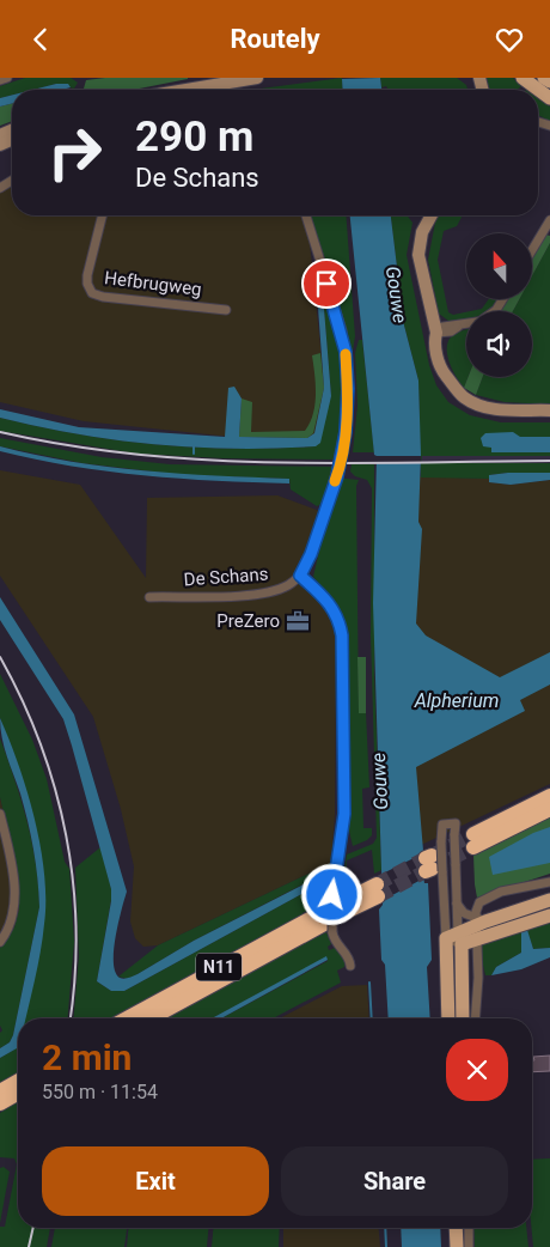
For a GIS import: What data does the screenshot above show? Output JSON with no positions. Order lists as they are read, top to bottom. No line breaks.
{"streets":{"highway":["N11"],"street":["Hefbrugweg","De Schans"]},"water":["Gouwe","Alpherium"],"places":{"office":["PreZero"]},"north":"top","page":{"header":"Routely","turn":["290 m","De Schans"],"heading":["2 min","550 m · 11:54"],"buttons":["Exit","Share"]}}
